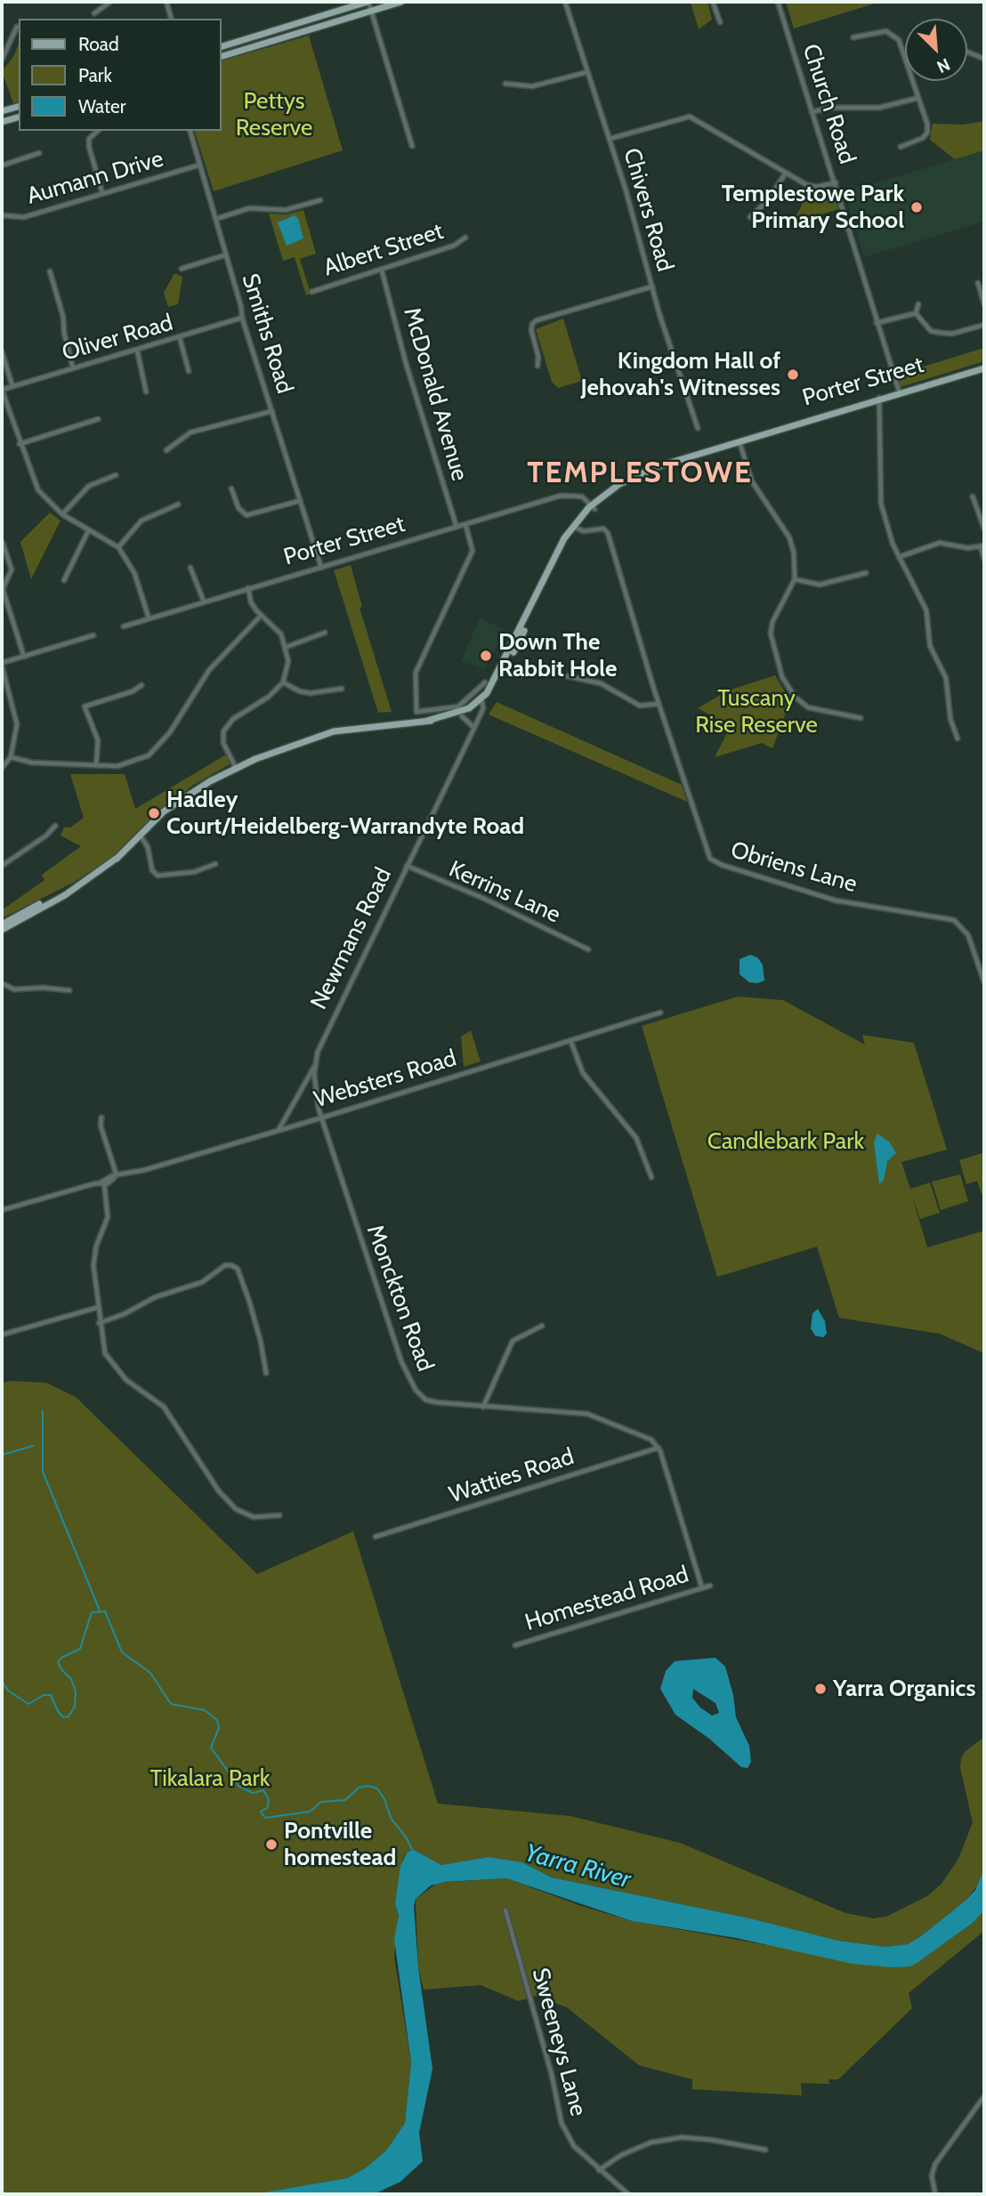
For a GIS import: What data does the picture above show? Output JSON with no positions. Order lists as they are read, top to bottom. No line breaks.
{"streets":{"main road":["Porter Street","Newmans Road"],"street":["Church Road","Aumann Drive","Chivers Road","Albert Street","Smiths Road","Oliver Road","McDonald Avenue","Obriens Lane","Kerrins Lane","Websters Road","Monckton Road","Watties Road","Homestead Road","Sweeneys Lane"]},"crossings":[["Church Road","Porter Street"],["Aumann Drive","Smiths Road"],["Albert Street","McDonald Avenue"],["Smiths Road","Oliver Road"],["Smiths Road","Porter Street"],["Porter Street","McDonald Avenue"],["Porter Street","Newmans Road"],["Obriens Lane","Newmans Road"],["Kerrins Lane","Newmans Road"],["Newmans Road","Websters Road"],["Newmans Road","Monckton Road"],["Websters Road","Monckton Road"],["Monckton Road","Watties Road"]],"districts":["TEMPLESTOWE"],"water":["Yarra River"],"parks":["Pettys Reserve","Tuscany Rise Reserve","Candlebark Park","Tikalara Park"],"places":["Templestowe Park Primary School","Kingdom Hall of Jehovah's Witnesses","Down The Rabbit Hole","Hadley Court/Heidelberg-Warrandyte Road","Yarra Organics","Pontville homestead"],"legend":["Road","Park","Water"],"north":"bottom right"}
